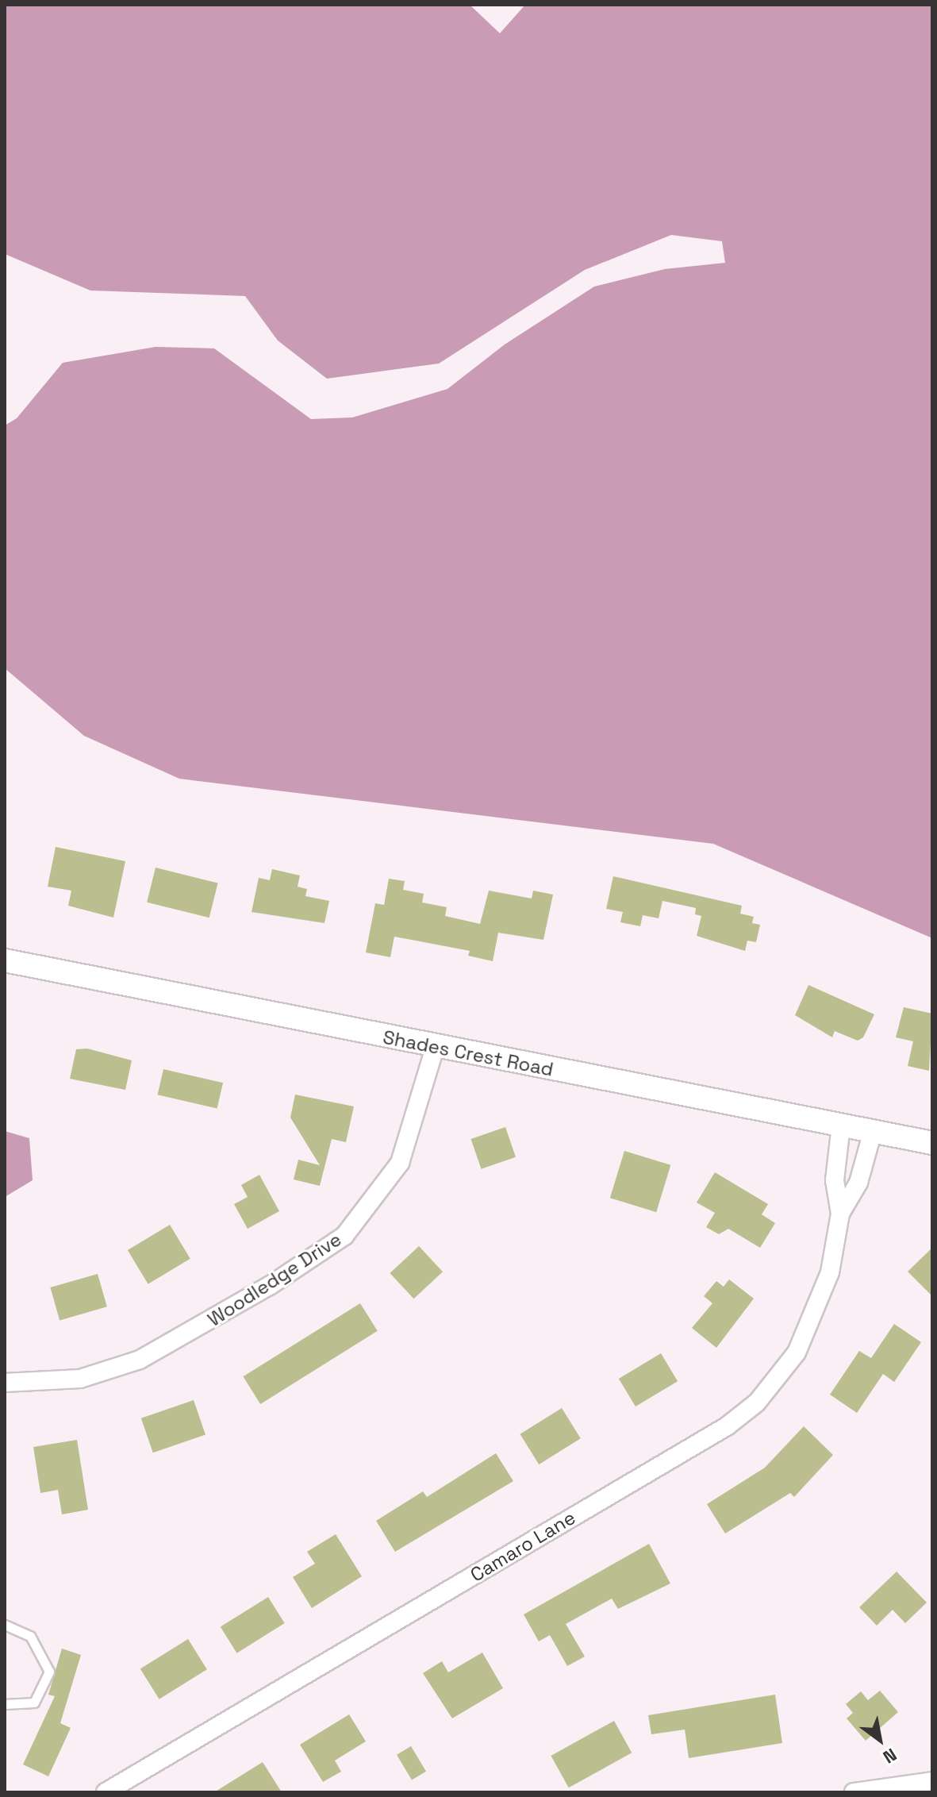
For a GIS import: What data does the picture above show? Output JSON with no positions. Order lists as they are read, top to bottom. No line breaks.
{"streets":{"street":["Shades Crest Road","Woodledge Drive","Camaro Lane"]},"crossings":[["Shades Crest Road","Woodledge Drive"],["Shades Crest Road","Camaro Lane"]],"north":"bottom right"}
